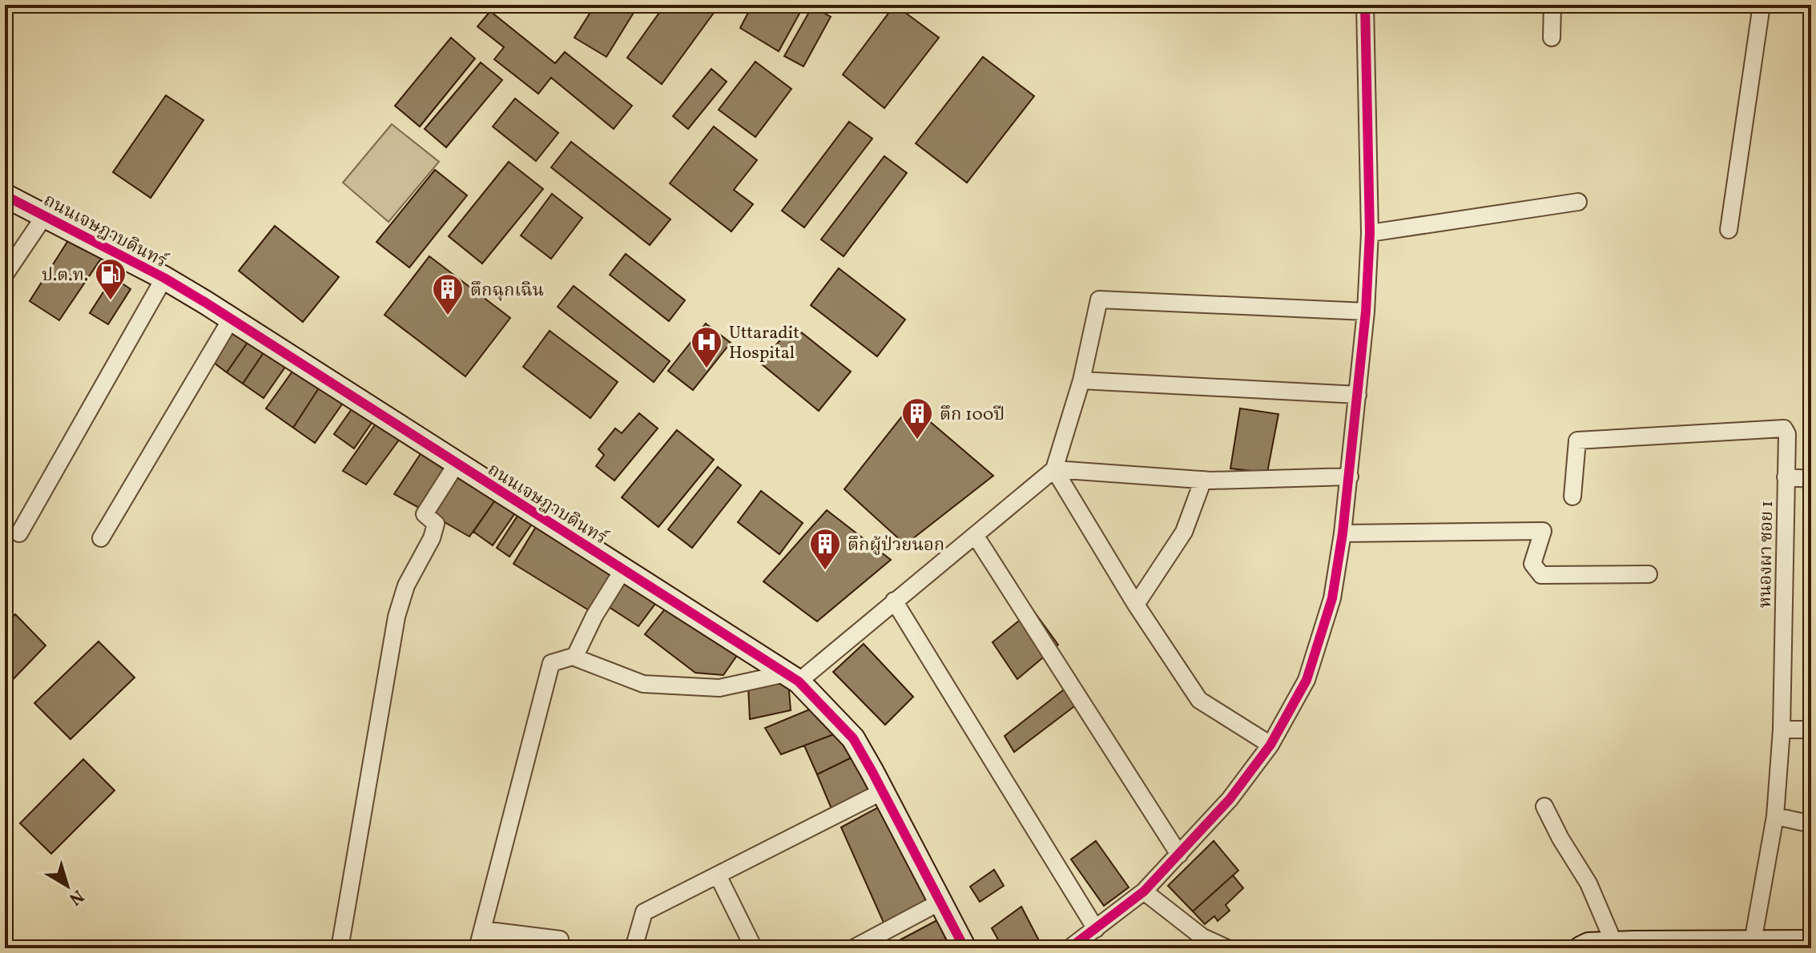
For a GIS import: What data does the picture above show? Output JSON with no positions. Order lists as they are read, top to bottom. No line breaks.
{"streets":{"street":["ถนนเจษฎาบดินทร์","หนองผา ซอย 1"]},"places":{"fuel station":["ป.ต.ท."],"building":["ตึกฉุกเฉิน","ตึก 100ปี","ตึกผู้ป่วยนอก"],"hospital":["Uttaradit Hospital"]},"north":"bottom right"}
